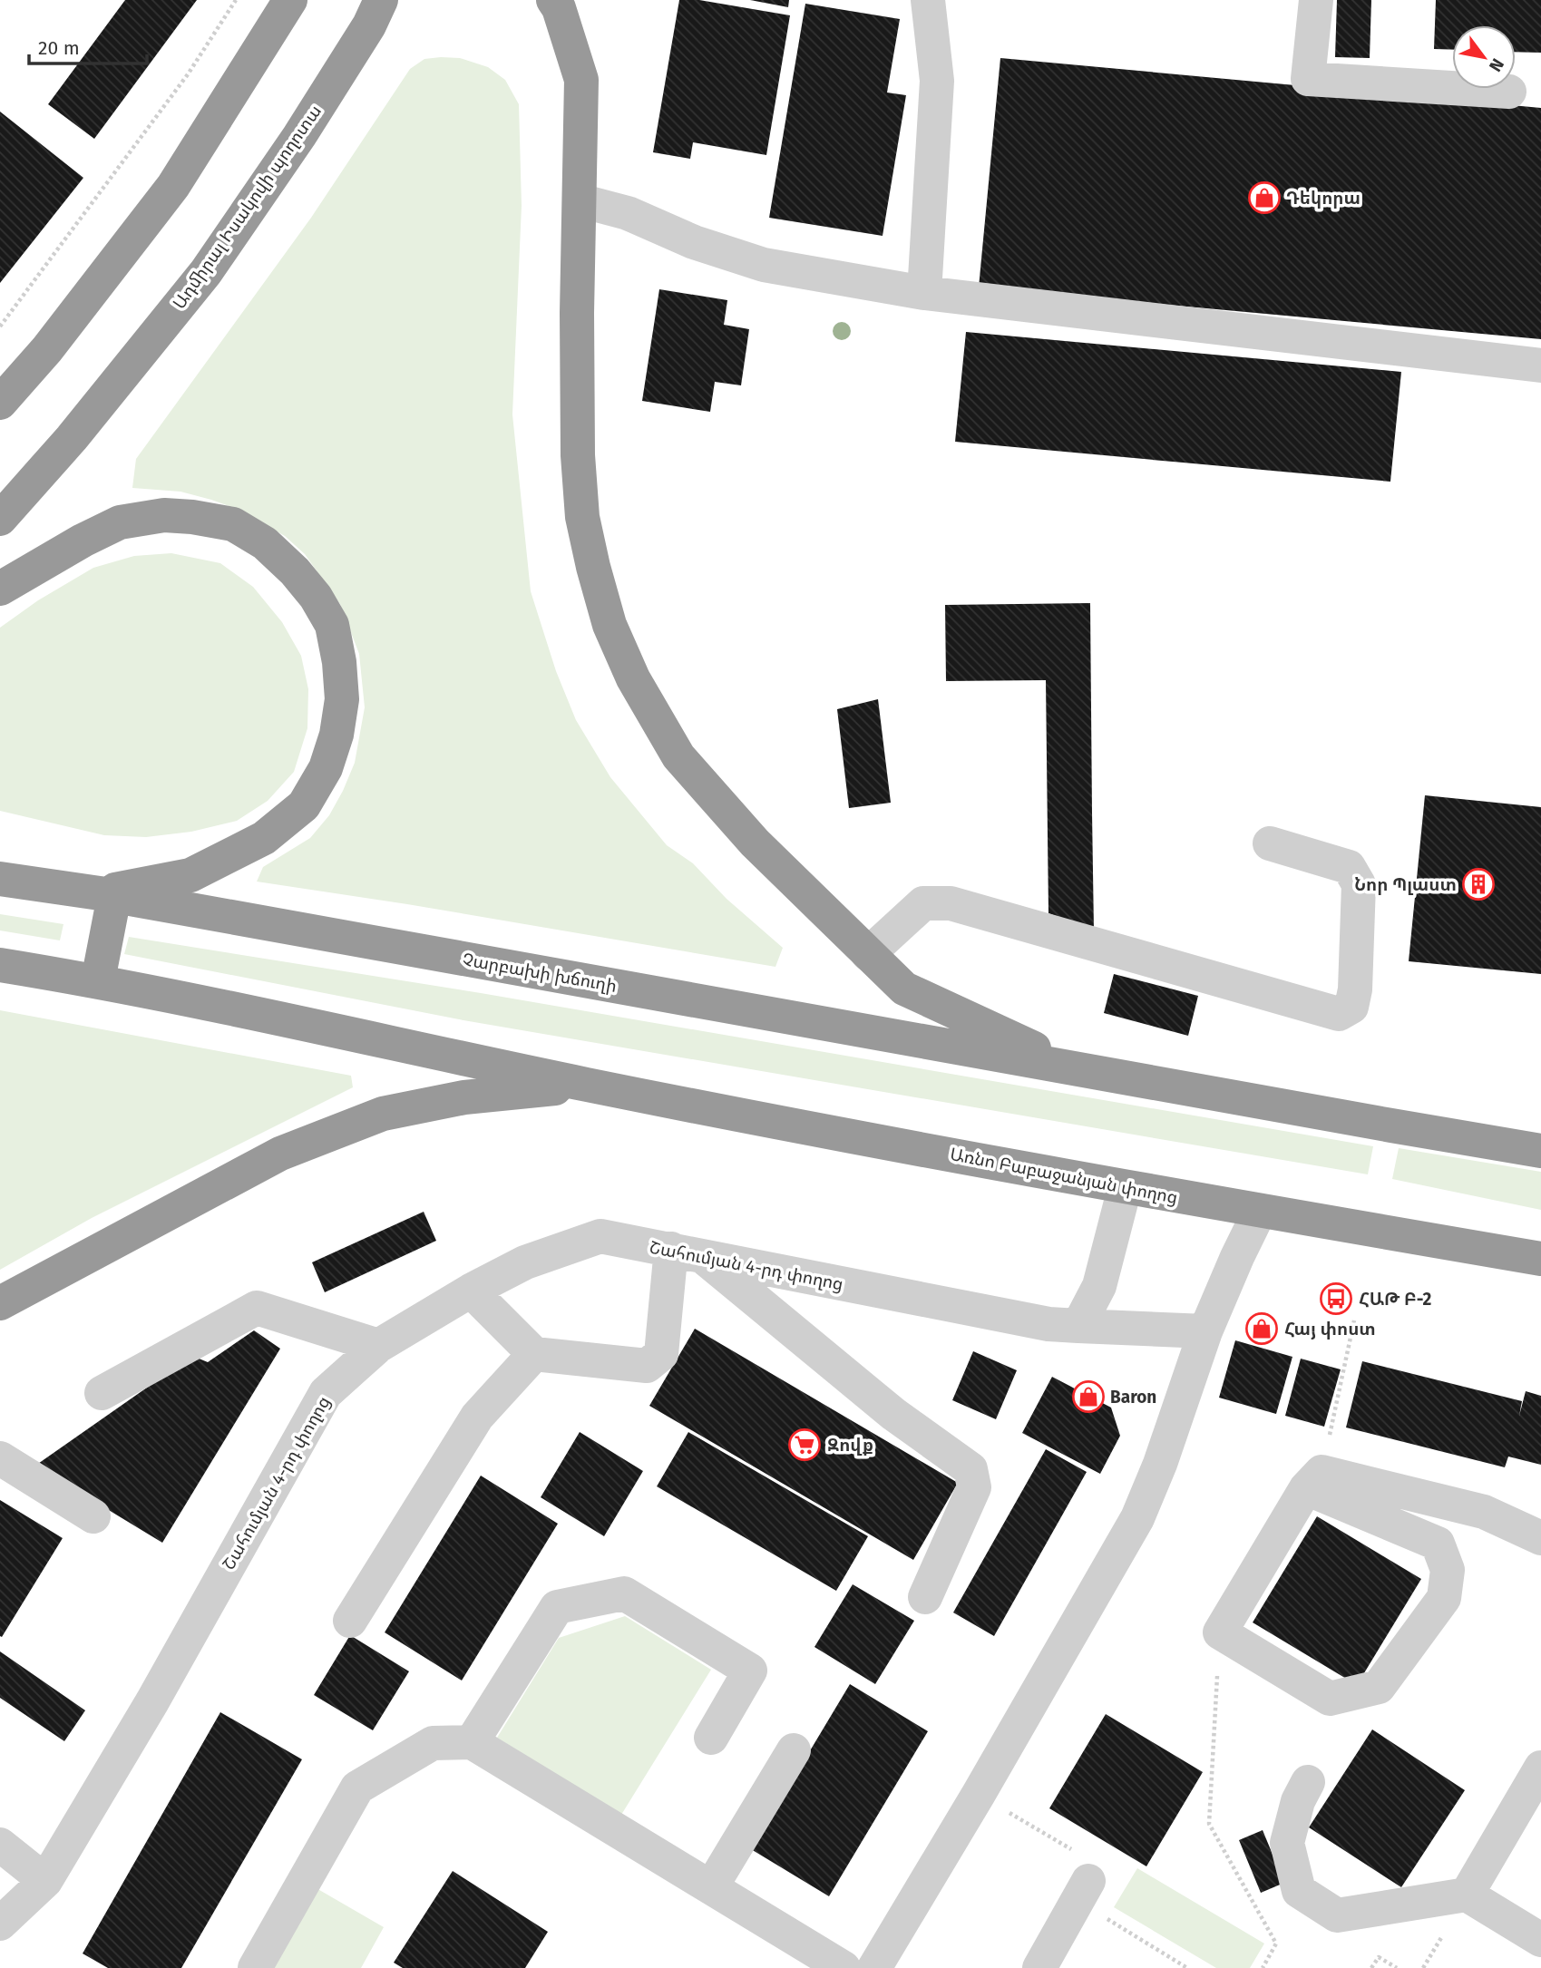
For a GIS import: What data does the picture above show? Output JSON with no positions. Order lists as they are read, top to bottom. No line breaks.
{"streets":{"highway":["Ադմիրալ Իսակովի պողոտա","Չարբախի խճուղի","Առնո Բաբաջանյան փողոց"],"street":["Շահումյան 4-րդ փողոց"]},"places":{"shop":["Դեկորա","Հայ փոստ","Baron"],"building":["Նոր Պլաստ"],"bus stop":["ՀԱԹ Բ-2"],"supermarket":["Զովք"]},"scale_bar":"20 m","north":"bottom right"}
